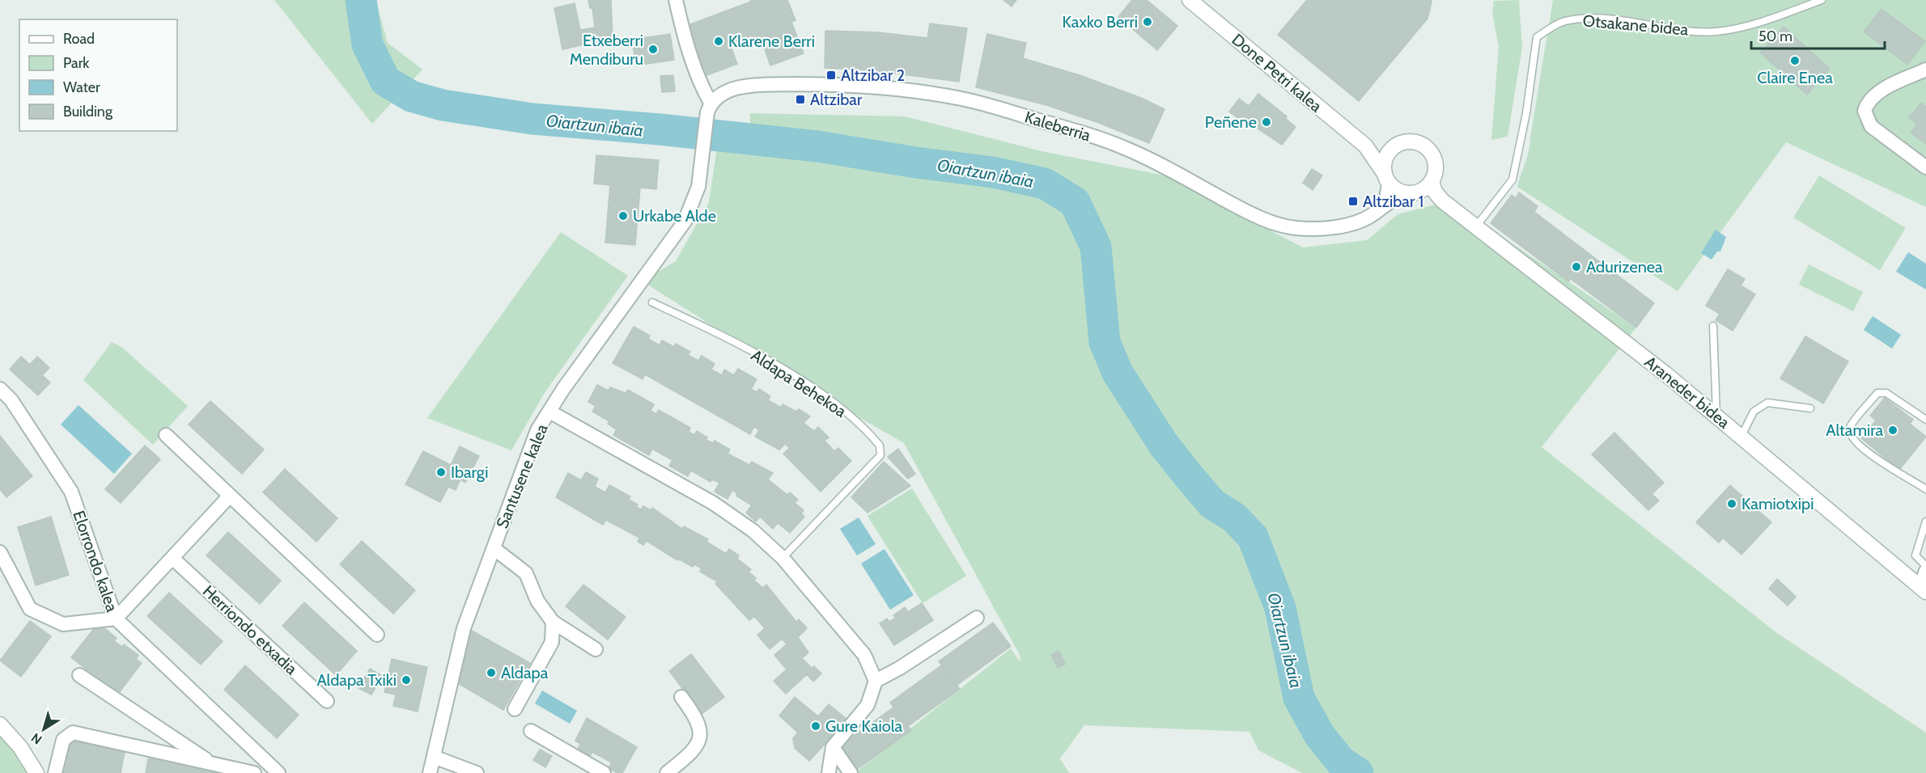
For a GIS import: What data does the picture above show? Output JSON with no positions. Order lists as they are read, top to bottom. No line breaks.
{"streets":{"street":["Done Petri kalea","Kaleberria","Araneder bidea","Santusene kalea","Elorrondo kalea","Herriondo etxadia"],"lane":["Otsakane bidea","Aldapa Behekoa"]},"crossings":[["Otsakane bidea","Araneder bidea"],["Done Petri kalea","Kaleberria"],["Done Petri kalea","Araneder bidea"],["Kaleberria","Araneder bidea"],["Kaleberria","Santusene kalea"]],"water":["Oiartzun ibaia"],"places":{"other":["Kaxko Berri","Klarene Berri","Etxeberri Mendiburu","Claire Enea","Peñene","Urkabe Alde","Adurizenea","Altamira","Ibargi","Kamiotxipi","Aldapa","Aldapa Txiki","Gure Kaiola"],"transit":["Altzibar 2","Altzibar","Altzibar 1"]},"legend":["Road","Park","Water","Building"],"scale_bar":"50 m","north":"bottom left"}
